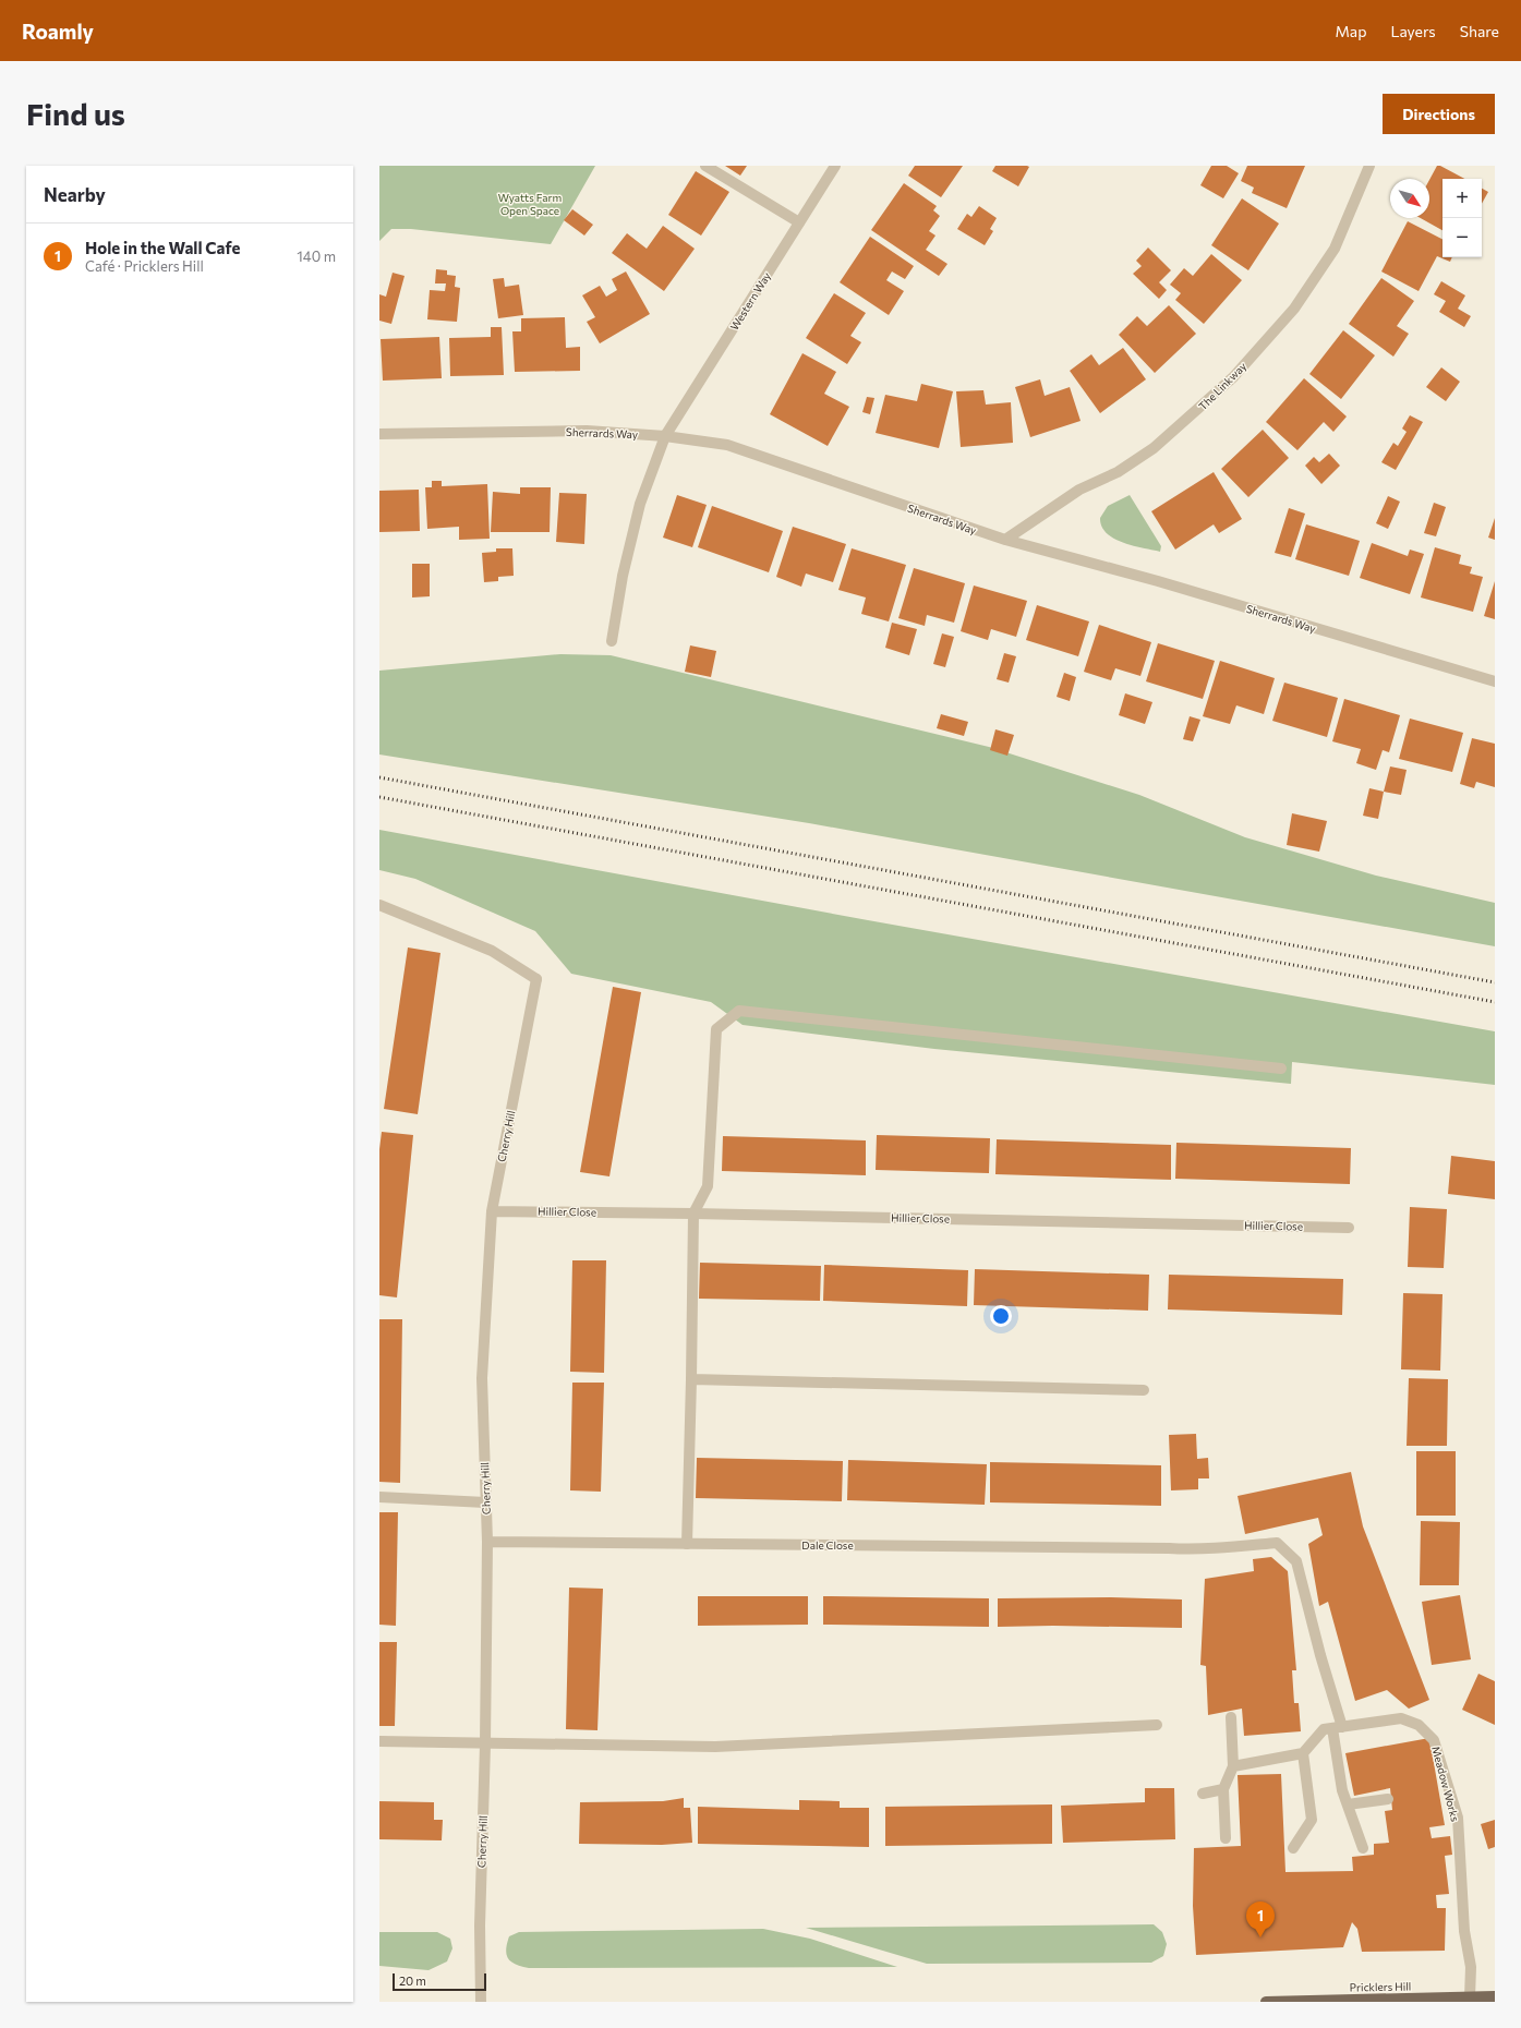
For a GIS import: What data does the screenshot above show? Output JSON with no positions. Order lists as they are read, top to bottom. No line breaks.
{"streets":{"main road":["Pricklers Hill"],"street":["Western Way","The Linkway","Sherrards Way","Cherry Hill","Hillier Close","Dale Close","Meadow Works"]},"crossings":[["Western Way","Sherrards Way"],["The Linkway","Sherrards Way"],["Cherry Hill","Hillier Close"],["Cherry Hill","Dale Close"],["Dale Close","Meadow Works"],["Meadow Works","Pricklers Hill"]],"parks":["Wyatts Farm Open Space"],"scale_bar":"20 m","north":"bottom right","page":{"header":"Roamly","nav":["Map","Layers","Share"],"buttons":"Directions","title":"Find us","heading":"Nearby","map_buttons":["+","−"],"list":[{"mark":"1","name":"Hole in the Wall Cafe","note":"Café · Pricklers Hill","value":"140 m"}],"pins":"1","scale":"20 m"}}
